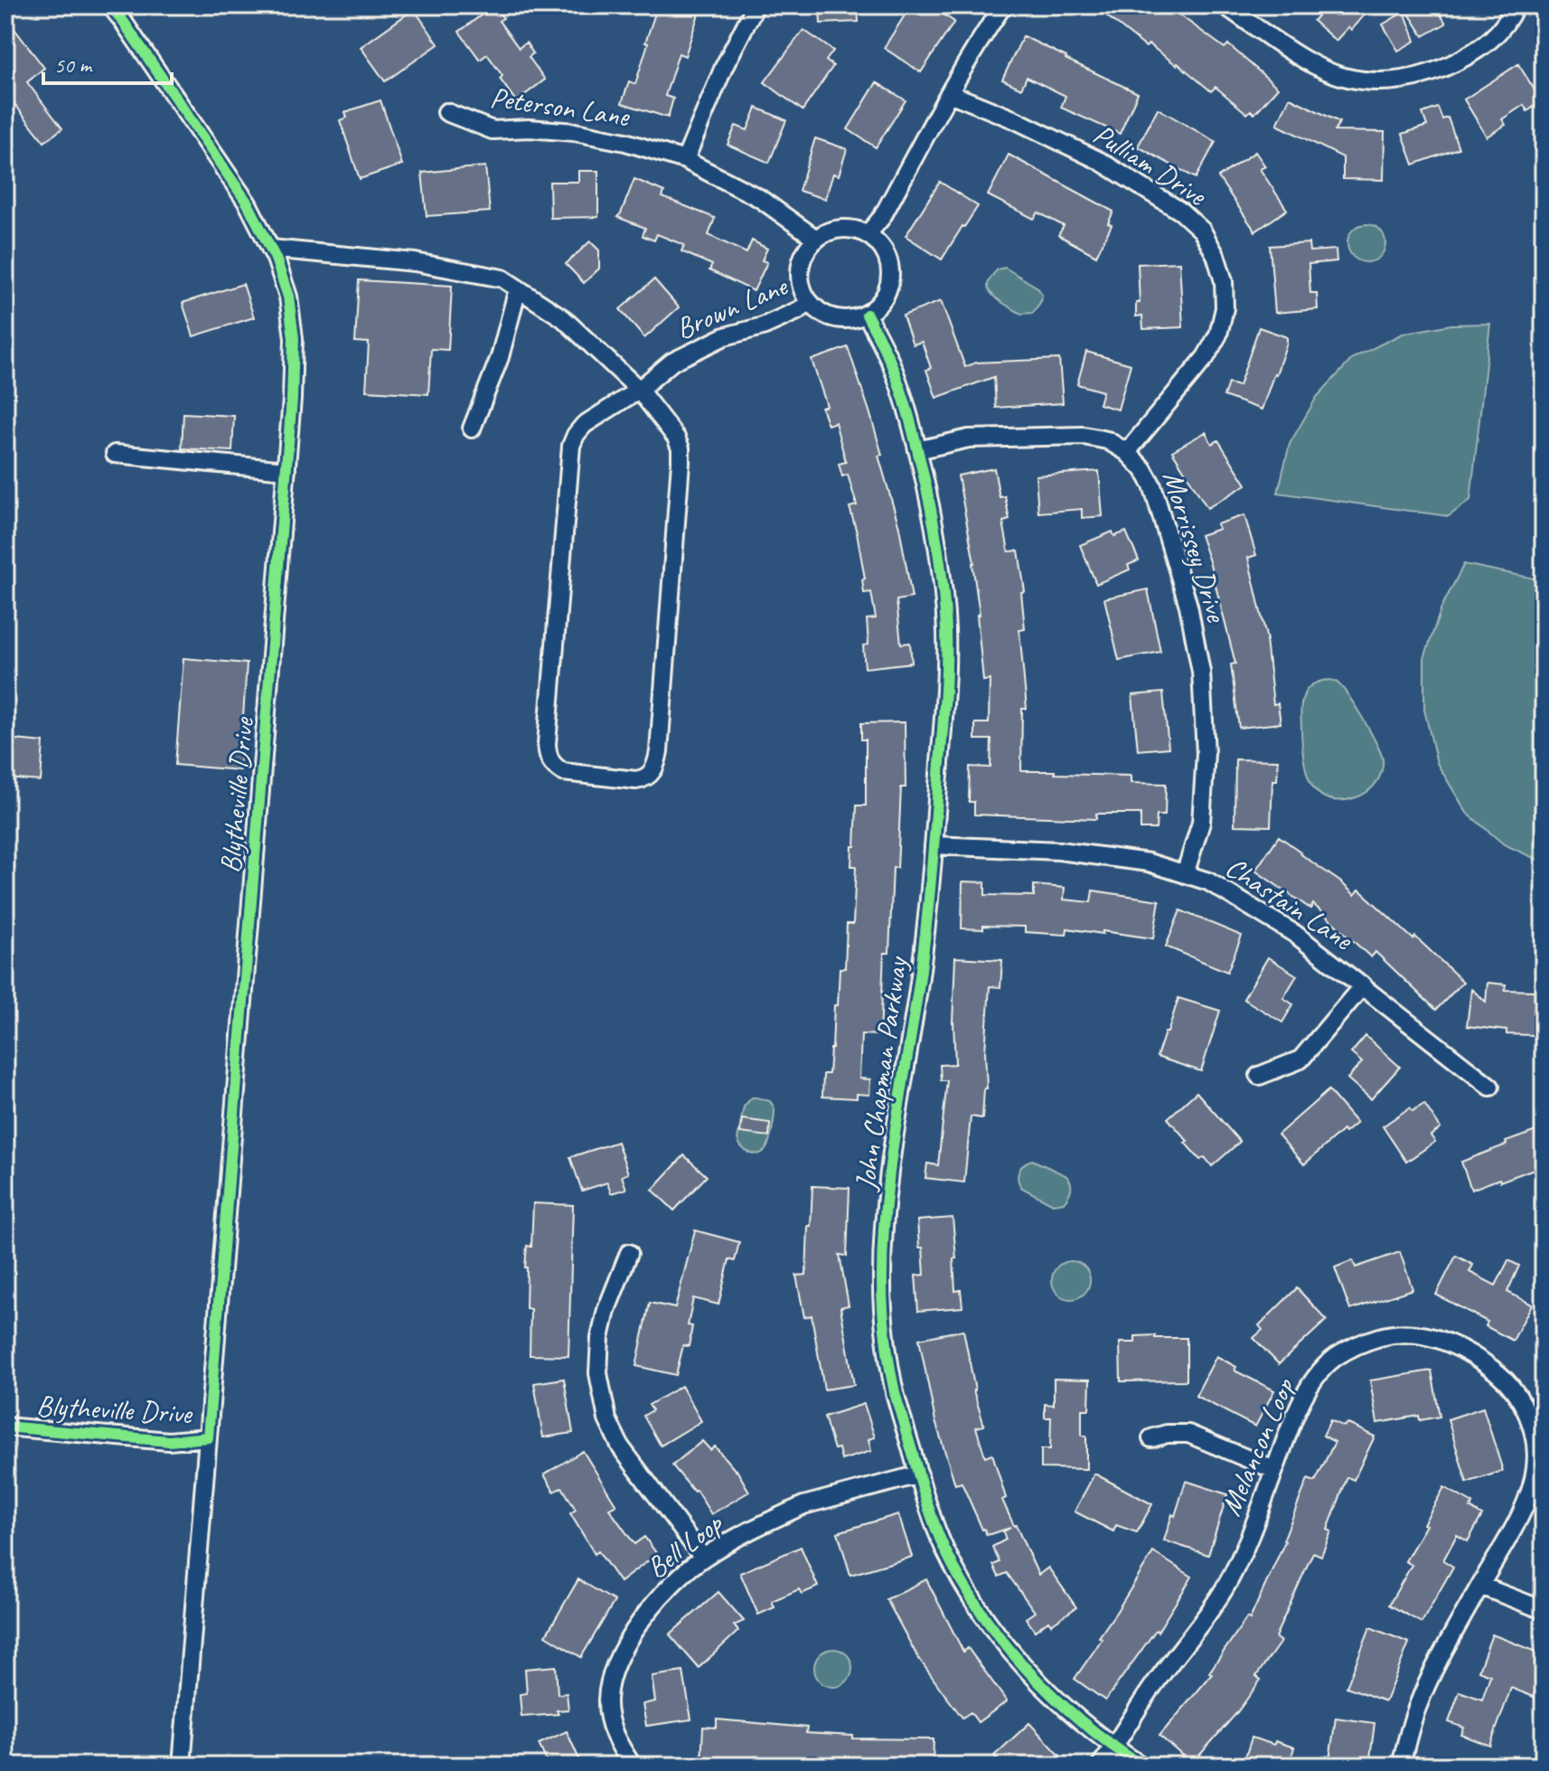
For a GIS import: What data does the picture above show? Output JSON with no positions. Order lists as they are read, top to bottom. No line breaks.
{"streets":{"street":["Peterson Lane","Pulliam Drive","Brown Lane","Morrissey Drive","Blytheville Drive","Chastain Lane","John Chapman Parkway","Melancon Loop","Bell Loop"]},"crossings":[["Peterson Lane","Brown Lane"],["Peterson Lane","John Chapman Parkway"],["Pulliam Drive","Morrissey Drive"],["Brown Lane","John Chapman Parkway"],["Morrissey Drive","Chastain Lane"],["Morrissey Drive","John Chapman Parkway"],["Chastain Lane","John Chapman Parkway"],["John Chapman Parkway","Melancon Loop"],["John Chapman Parkway","Bell Loop"]],"scale_bar":"50 m"}
